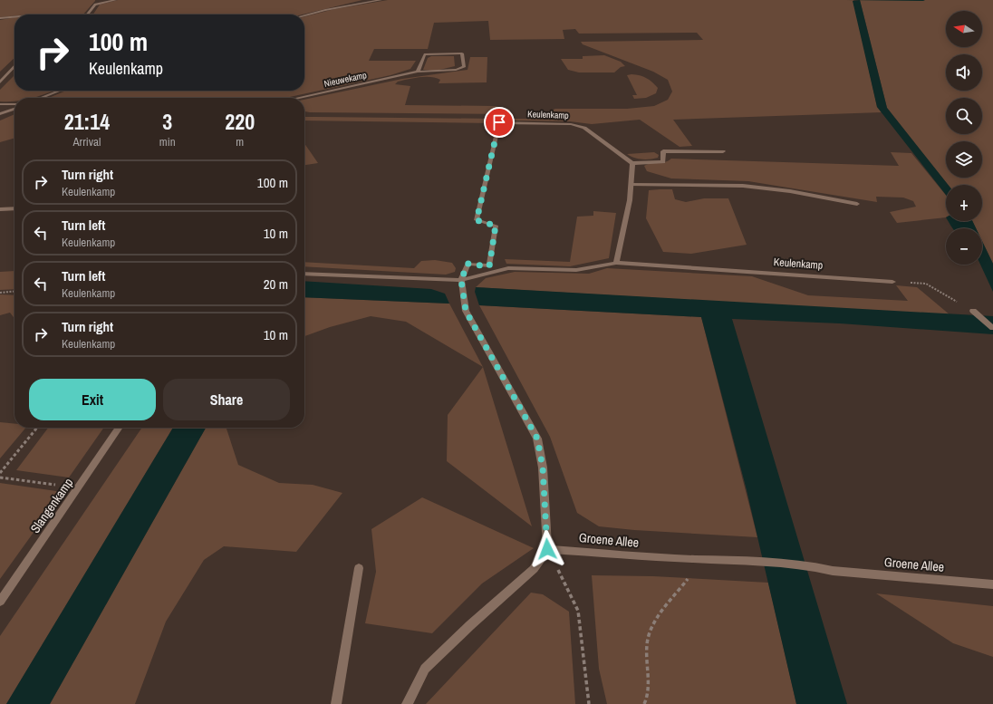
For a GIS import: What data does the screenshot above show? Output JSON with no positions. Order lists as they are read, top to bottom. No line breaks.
{"streets":{"street":["Nieuwekamp","Keulenkamp","Slangenkamp","Groene Allee"]},"north":"left","page":{"map_buttons":["+","−"],"turn":["100 m","Keulenkamp"],"eta":["21:14","Arrival","3","min","220","m"],"list":[{"name":"Turn right","note":"Keulenkamp","value":"100 m"},{"name":"Turn left","note":"Keulenkamp","value":"10 m"},{"name":"Turn left","note":"Keulenkamp","value":"20 m"},{"name":"Turn right","note":"Keulenkamp","value":"10 m"}],"buttons":["Exit","Share"]}}
